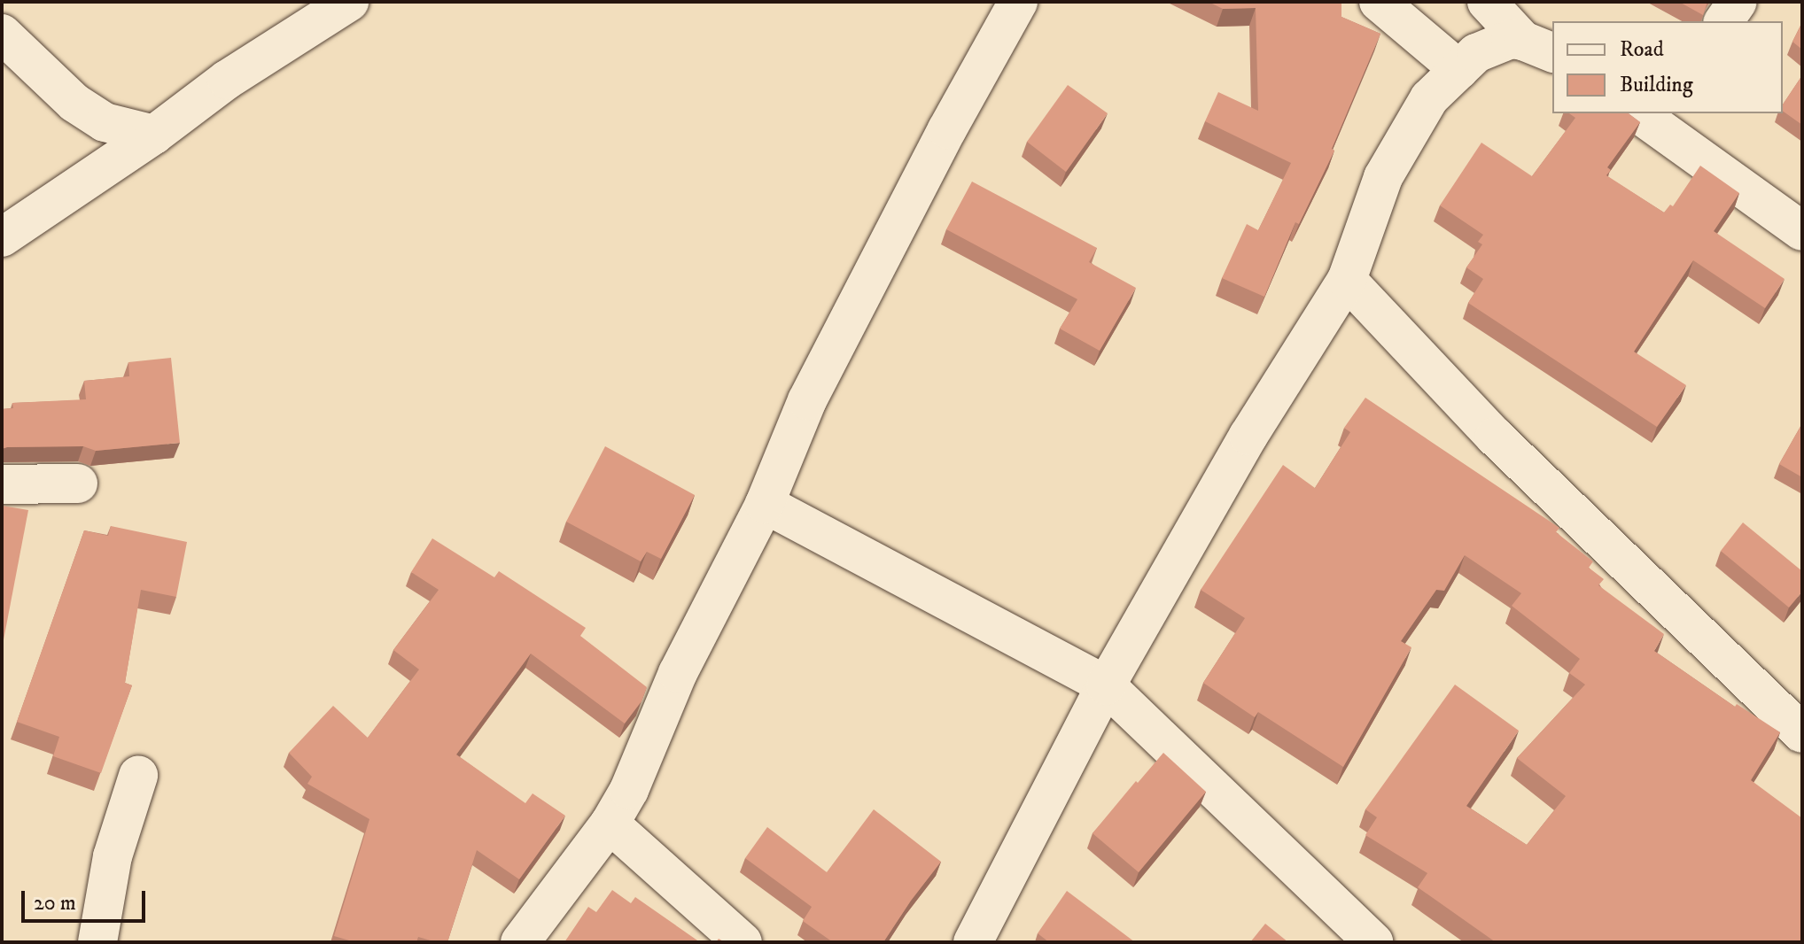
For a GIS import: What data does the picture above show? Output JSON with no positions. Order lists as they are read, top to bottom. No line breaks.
{"legend":["Road","Building"],"scale_bar":"20 m"}
